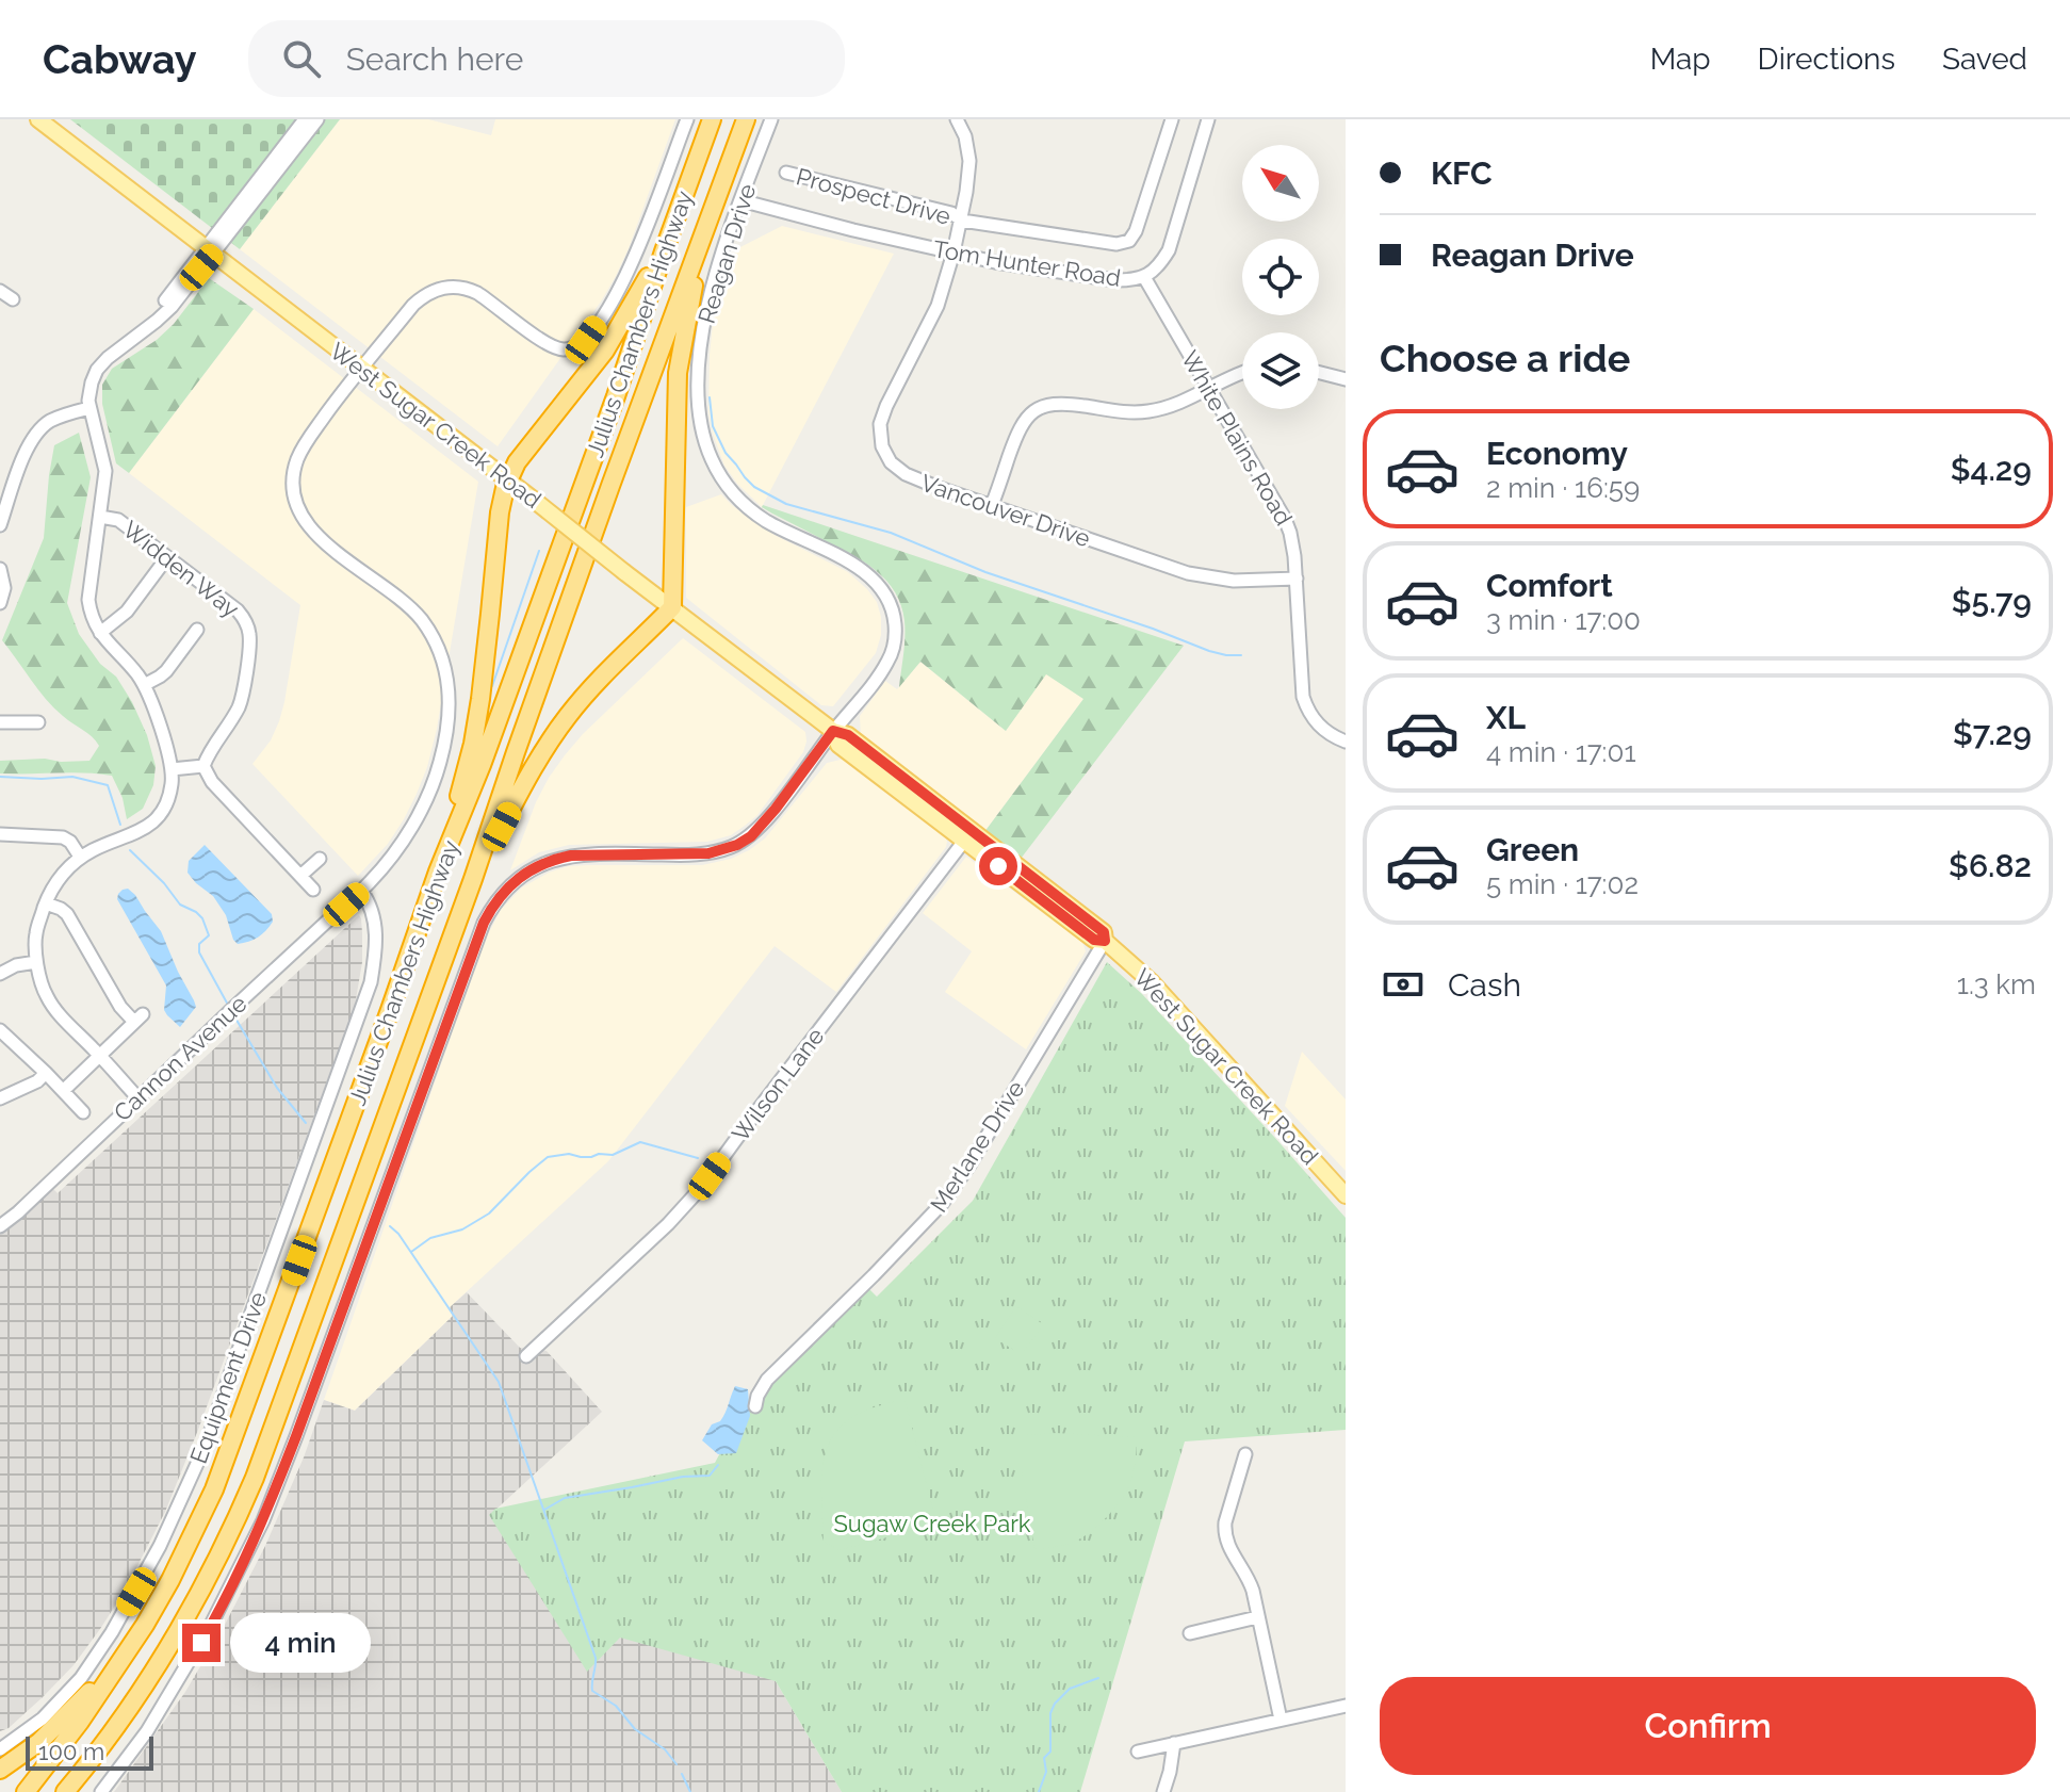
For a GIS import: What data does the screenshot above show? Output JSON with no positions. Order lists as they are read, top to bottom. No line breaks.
{"streets":{"highway":["Julius Chambers Highway"],"main road":["West Sugar Creek Road"],"street":["Prospect Drive","Reagan Drive","Tom Hunter Road","White Plains Road","Vancouver Drive","Widden Way","Cannon Avenue","Wilson Lane","Merlane Drive","Equipment Drive"]},"crossings":[["Prospect Drive","Tom Hunter Road"],["Prospect Drive","Vancouver Drive"],["Reagan Drive","Tom Hunter Road"],["Reagan Drive","West Sugar Creek Road"],["Tom Hunter Road","White Plains Road"],["Tom Hunter Road","Vancouver Drive"],["West Sugar Creek Road","Wilson Lane"],["West Sugar Creek Road","Merlane Drive"],["White Plains Road","Vancouver Drive"],["Cannon Avenue","Equipment Drive"]],"parks":["Sugaw Creek Park"],"scale_bar":"100 m","north":"top left","page":{"header":"Cabway","search":"Search here","nav":["Map","Directions","Saved"],"banner":["KFC","Reagan Drive"],"heading":"Choose a ride","list":[{"name":"Economy","note":"2 min · 16:59","value":"$4.29"},{"name":"Comfort","note":"3 min · 17:00","value":"$5.79"},{"name":"XL","note":"4 min · 17:01","value":"$7.29"},{"name":"Green","note":"5 min · 17:02","value":"$6.82"}],"pay":["Cash","1.3 km"],"bubble":"4 min","buttons":"Confirm","scale":"100 m"}}
